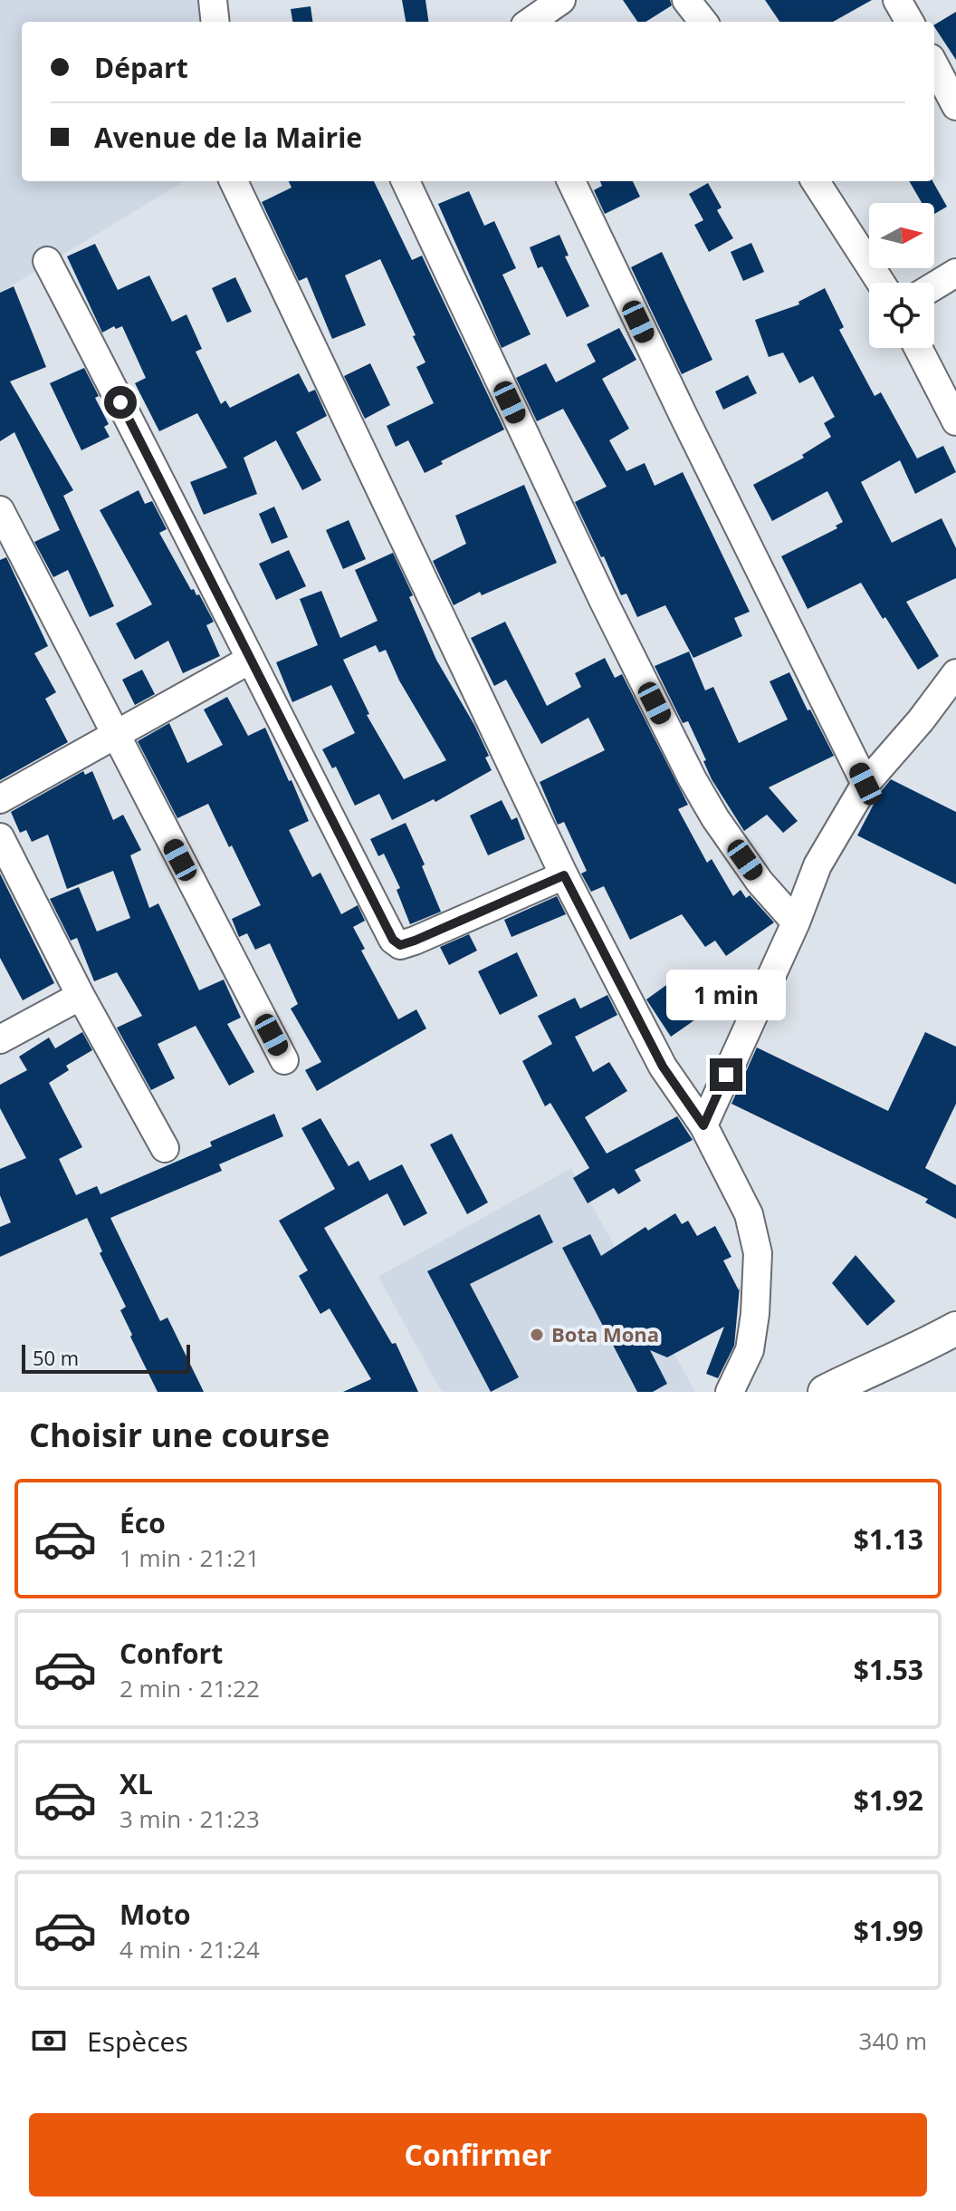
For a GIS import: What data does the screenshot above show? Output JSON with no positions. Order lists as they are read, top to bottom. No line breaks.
{"places":["Bota Mona"],"scale_bar":"50 m","north":"right","page":{"banner":["Départ","Avenue de la Mairie"],"bubble":"1 min","scale":"50 m","heading":"Choisir une course","list":[{"name":"Éco","note":"1 min · 21:21","value":"$1.13"},{"name":"Confort","note":"2 min · 21:22","value":"$1.53"},{"name":"XL","note":"3 min · 21:23","value":"$1.92"},{"name":"Moto","note":"4 min · 21:24","value":"$1.99"}],"pay":["Espèces","340 m"],"buttons":"Confirmer"}}
